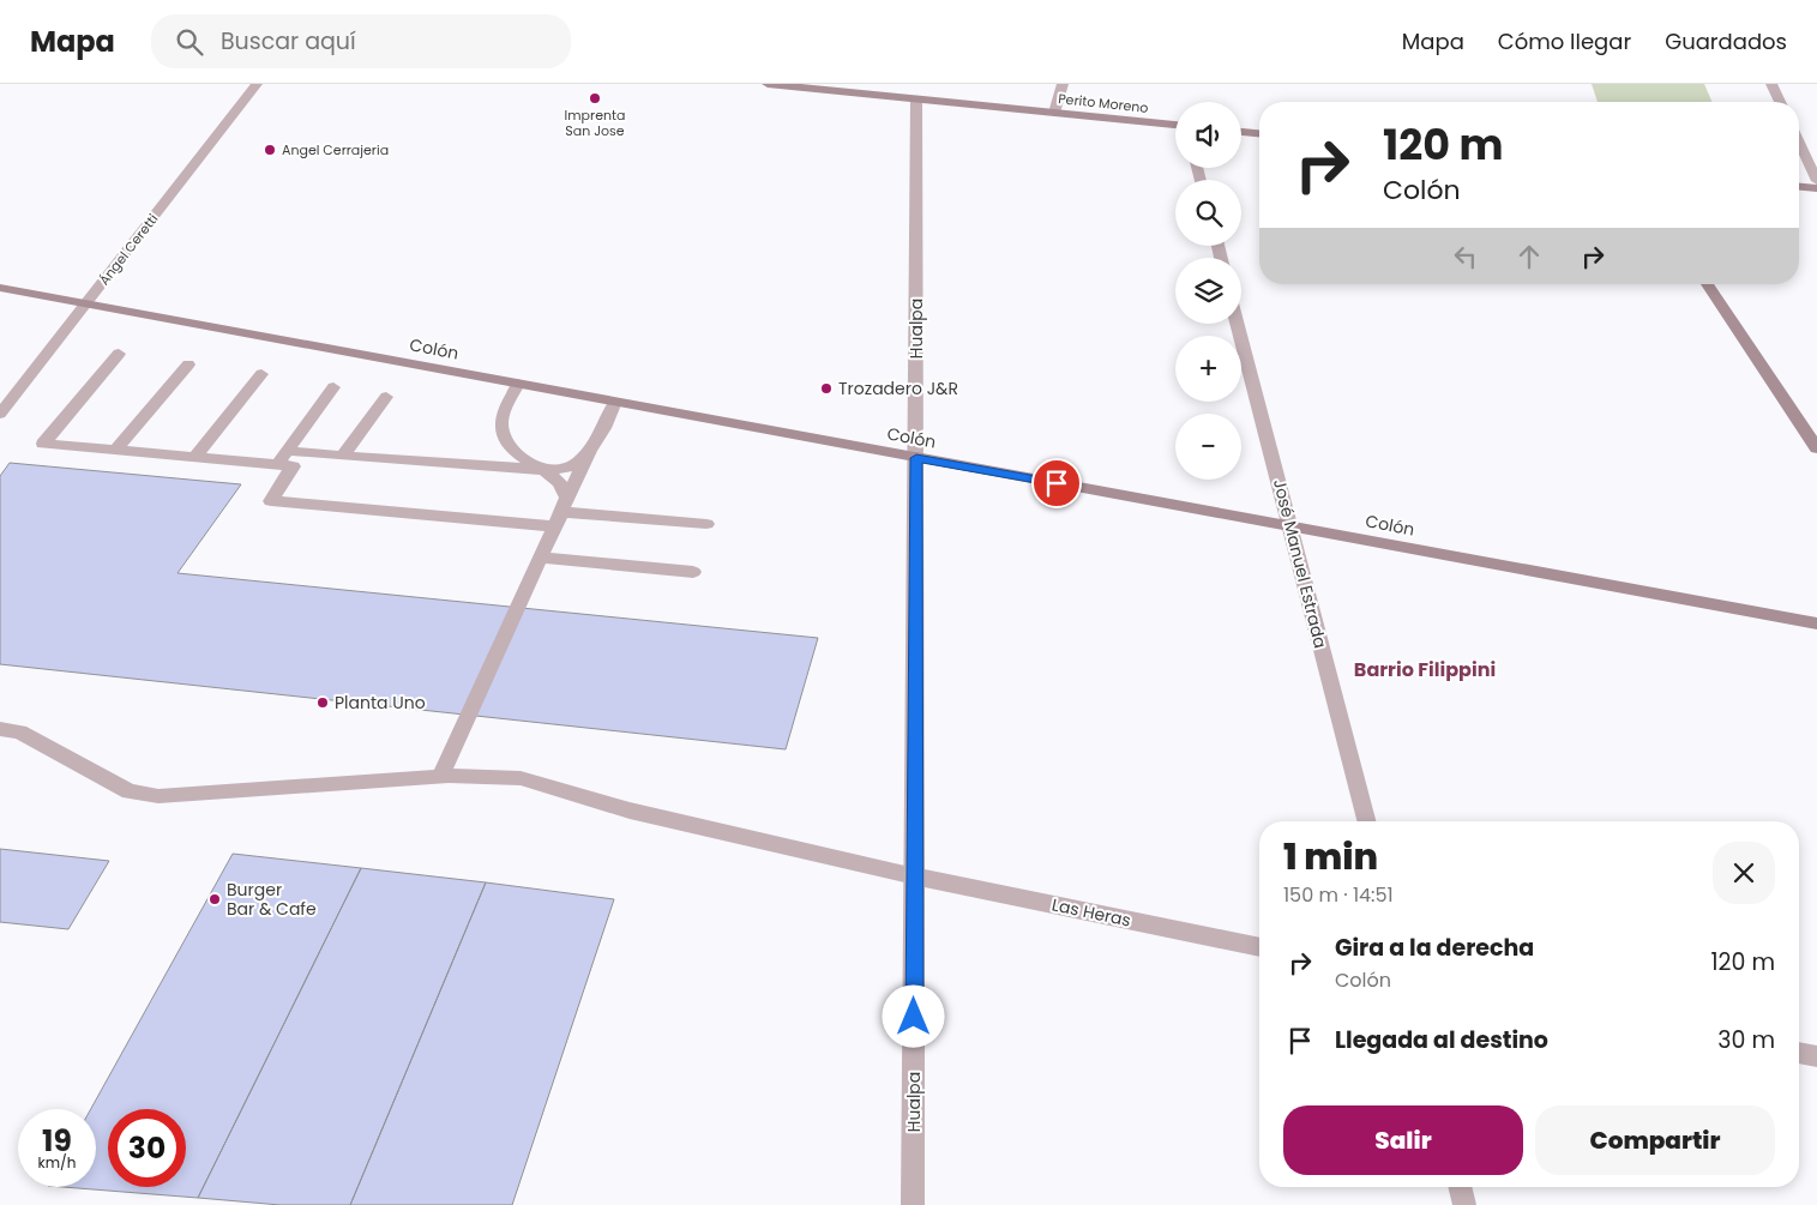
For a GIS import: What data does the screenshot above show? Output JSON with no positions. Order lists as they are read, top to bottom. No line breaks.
{"streets":{"street":["Perito Moreno","Ángel Ceretti","Hualpa","Colón","José Manuel Estrada","Las Heras"]},"crossings":[["Perito Moreno","Hualpa"],["Ángel Ceretti","Colón"],["Hualpa","Colón"],["Hualpa","Las Heras"],["Colón","José Manuel Estrada"]],"districts":["Barrio Filippini"],"places":["Imprenta San Jose","Angel Cerrajeria","Trozadero J&R","Planta Uno","Burger Bar & Cafe"],"page":{"header":"Mapa","search":"Buscar aquí","nav":["Mapa","Cómo llegar","Guardados"],"map_buttons":["+","−"],"turn":["120 m","Colón"],"heading":["1 min","150 m · 14:51"],"list":[{"name":"Gira a la derecha","note":"Colón","value":"120 m"},{"name":"Llegada al destino","value":"30 m"}],"buttons":["Salir","Compartir"],"speed":"19 km/h","limit":"30"}}
